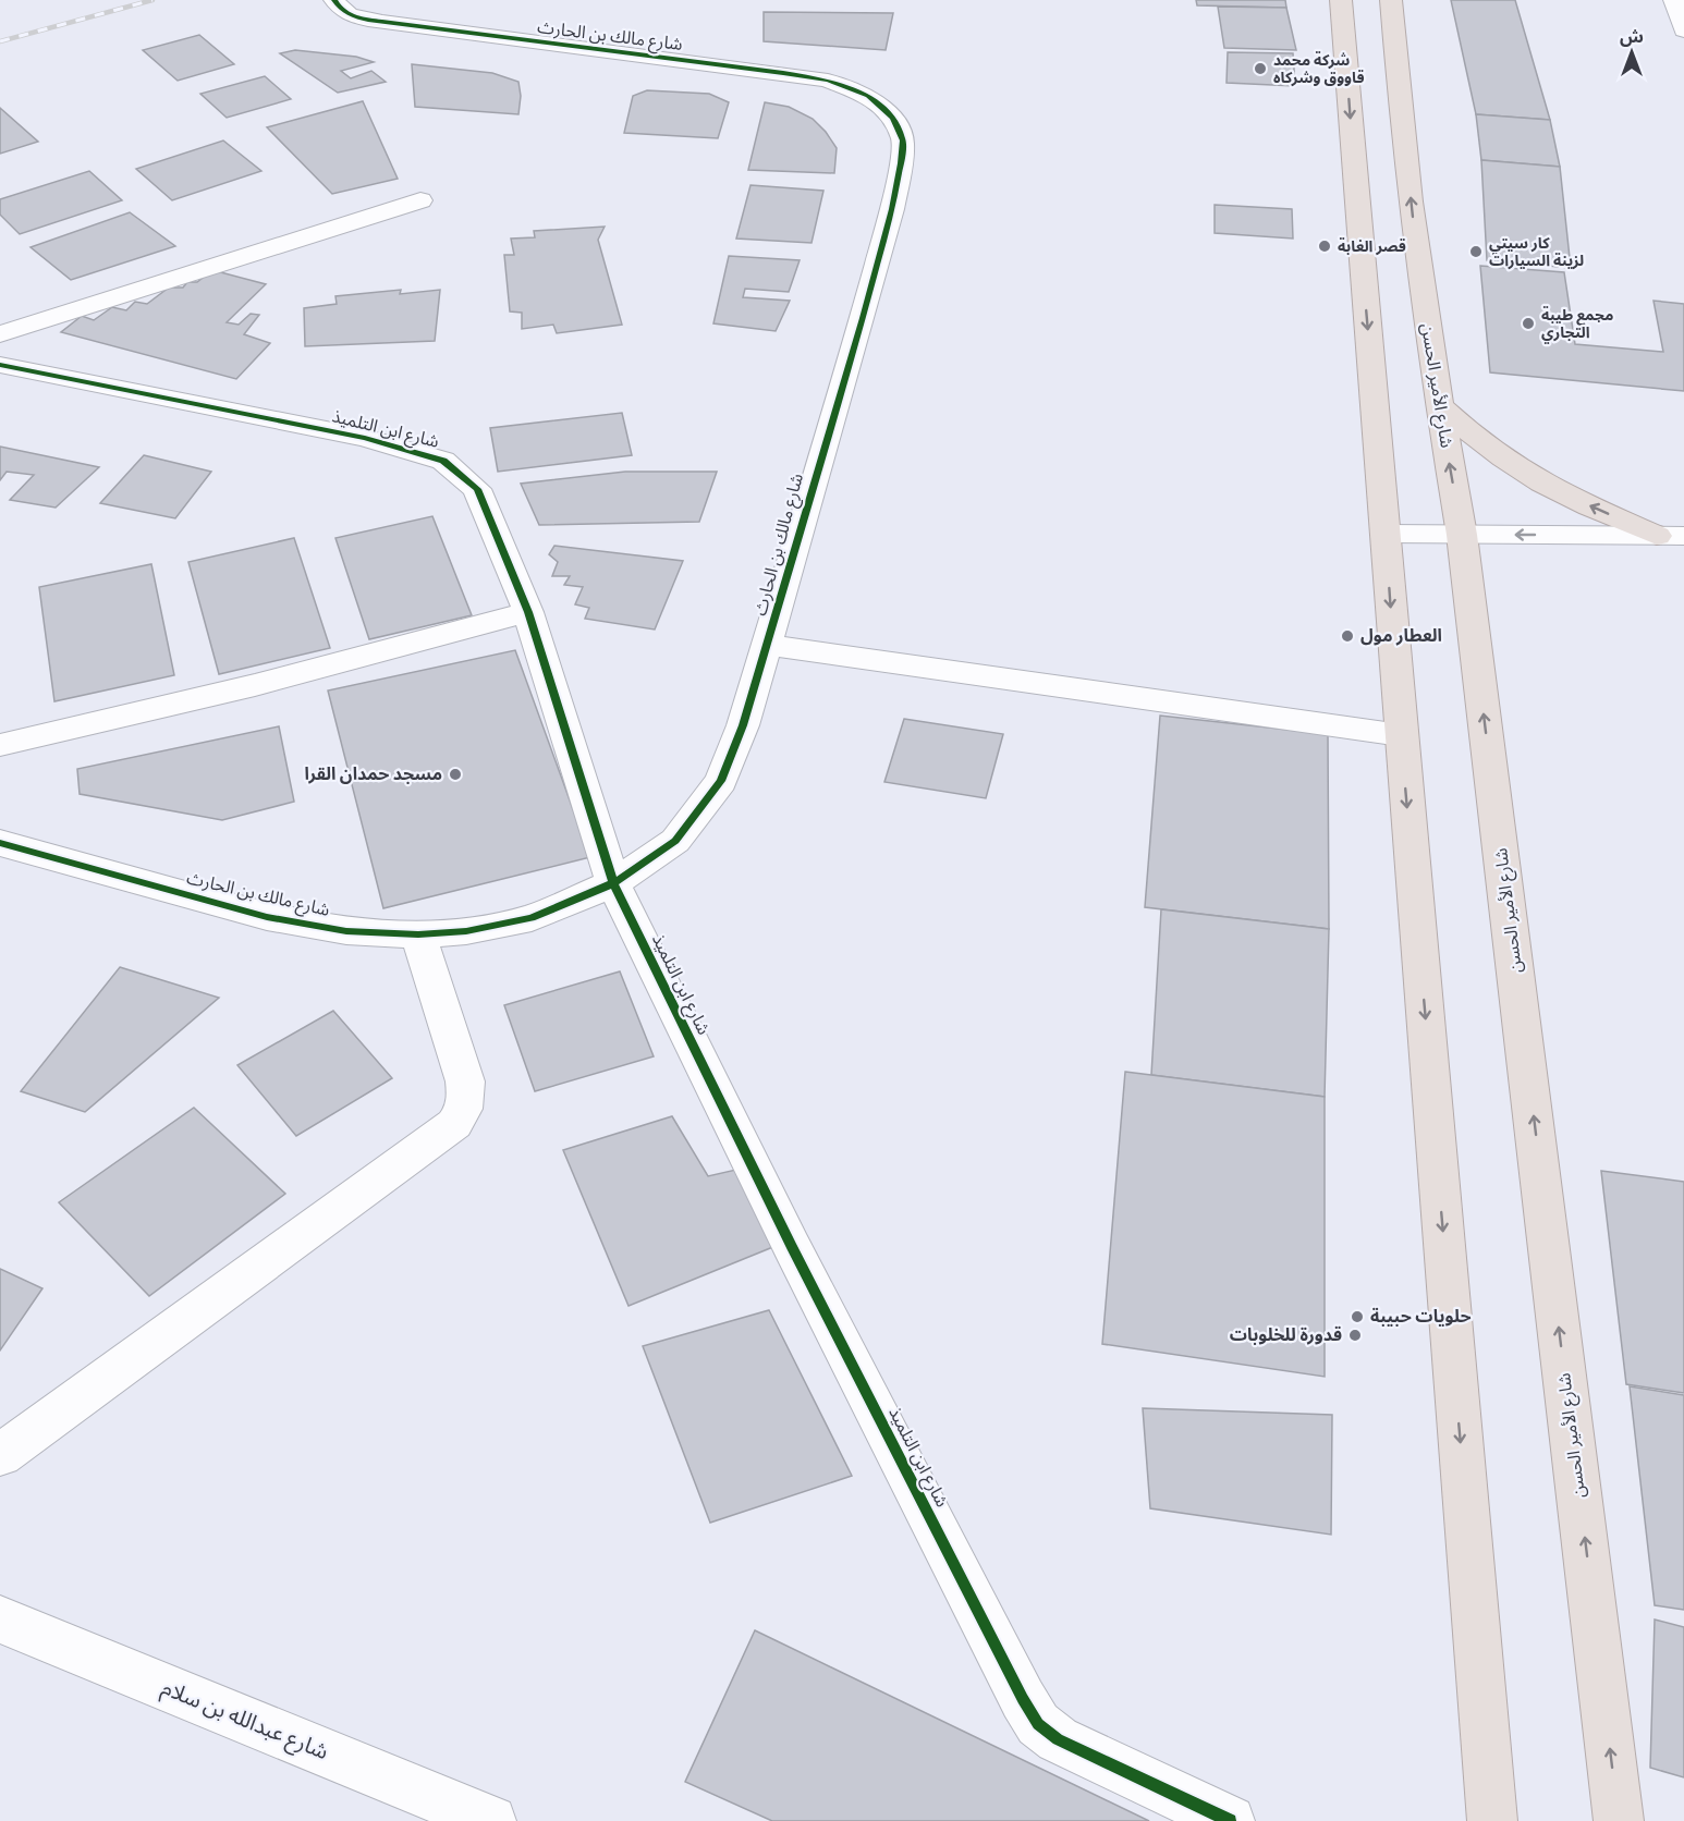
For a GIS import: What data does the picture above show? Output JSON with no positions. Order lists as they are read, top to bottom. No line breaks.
{"streets":{"highway":["شارع الأمير الحسن"],"street":["شارع مالك بن الحارث","شارع ابن التلميذ","شارع عبدالله بن سلام"]},"crossings":[["شارع مالك بن الحارث","شارع ابن التلميذ"]],"places":["شركة محمد قاووق وشركاه","قصر الغابة","كار سيتي لزينة السيارات","مجمع طيبة التجاري","العطار مول","مسجد حمدان القرا","حلويات حبيبة","قدورة للخلوبات"],"north":"top"}
